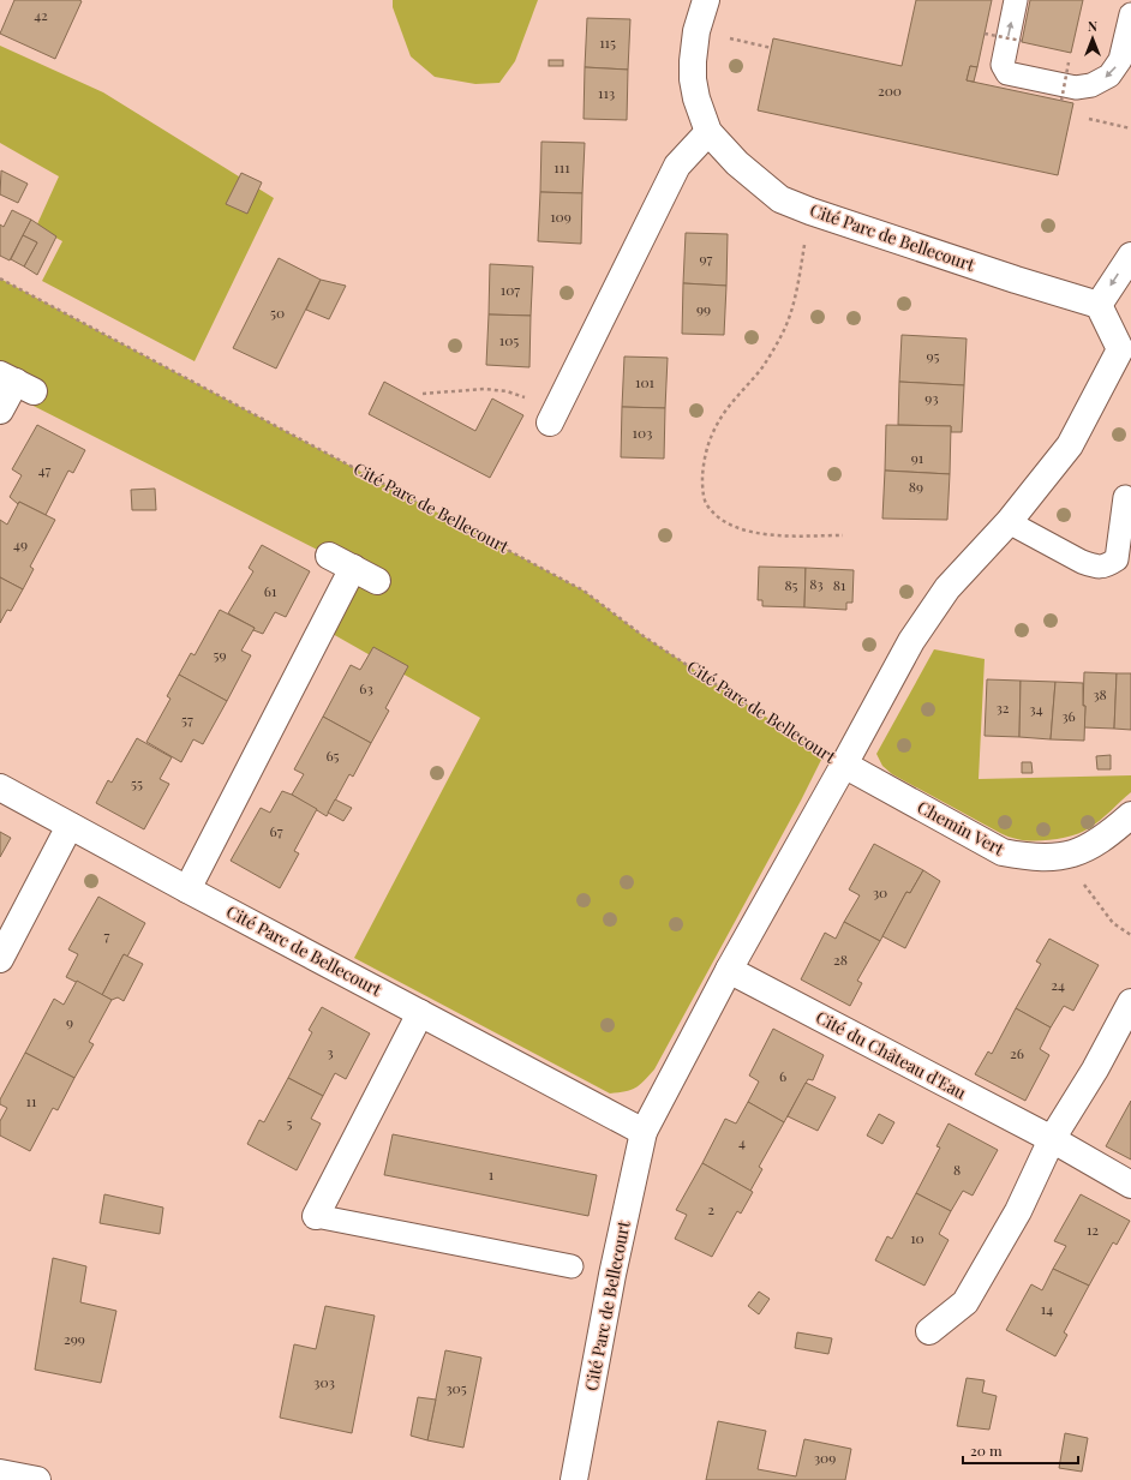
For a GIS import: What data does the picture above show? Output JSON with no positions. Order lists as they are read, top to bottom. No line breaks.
{"streets":{"street":["Cité Parc de Bellecourt","Chemin Vert","Cité du Château d'Eau"]},"crossings":[["Cité Parc de Bellecourt","Chemin Vert"],["Cité Parc de Bellecourt","Cité du Château d'Eau"]],"house_numbers":["42","115","200","113","111","109","97","107","99","50","105","95","101","93","103","91","47","89","49","83","85","81","61","59","63","38","32","34","36","57","65","55","67","30","7","28","24","9","3","26","6","11","5","4","8","1","2","12","10","14","299","303","305","309"],"scale_bar":"20 m","north":"top"}
